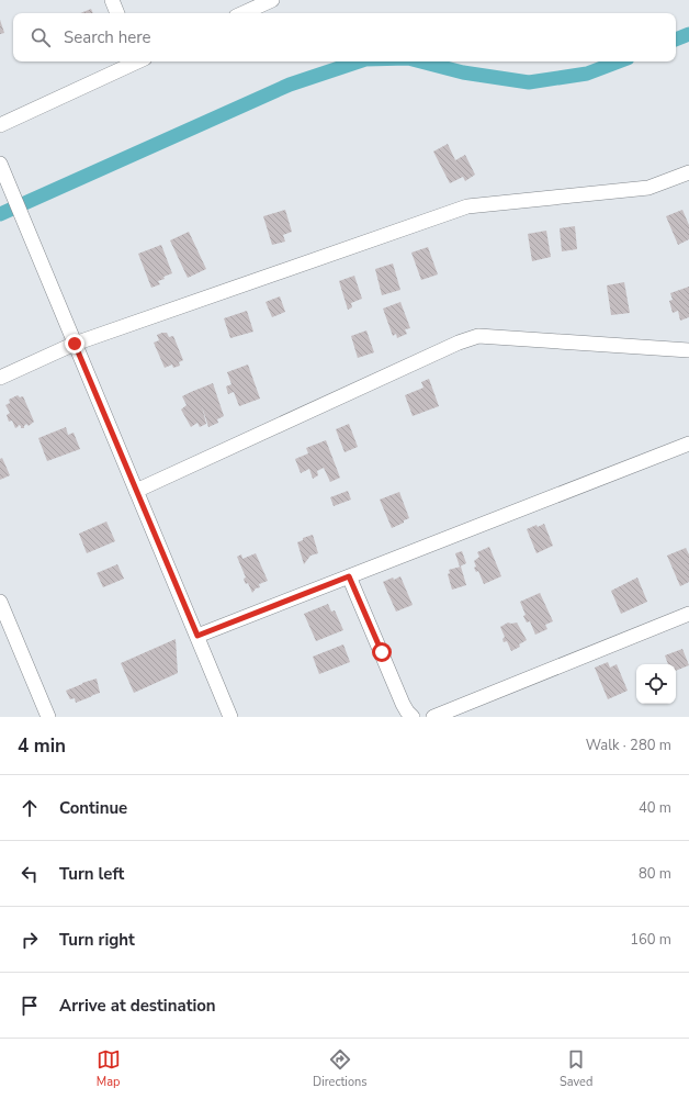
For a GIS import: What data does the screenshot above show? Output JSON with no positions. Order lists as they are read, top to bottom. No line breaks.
{"page":{"search":"Search here","heading":["4 min","Walk · 280 m"],"list":[["Continue","40 m"],["Turn left","80 m"],["Turn right","160 m"],"Arrive at destination"],"nav":["Map","Directions","Saved"]}}
